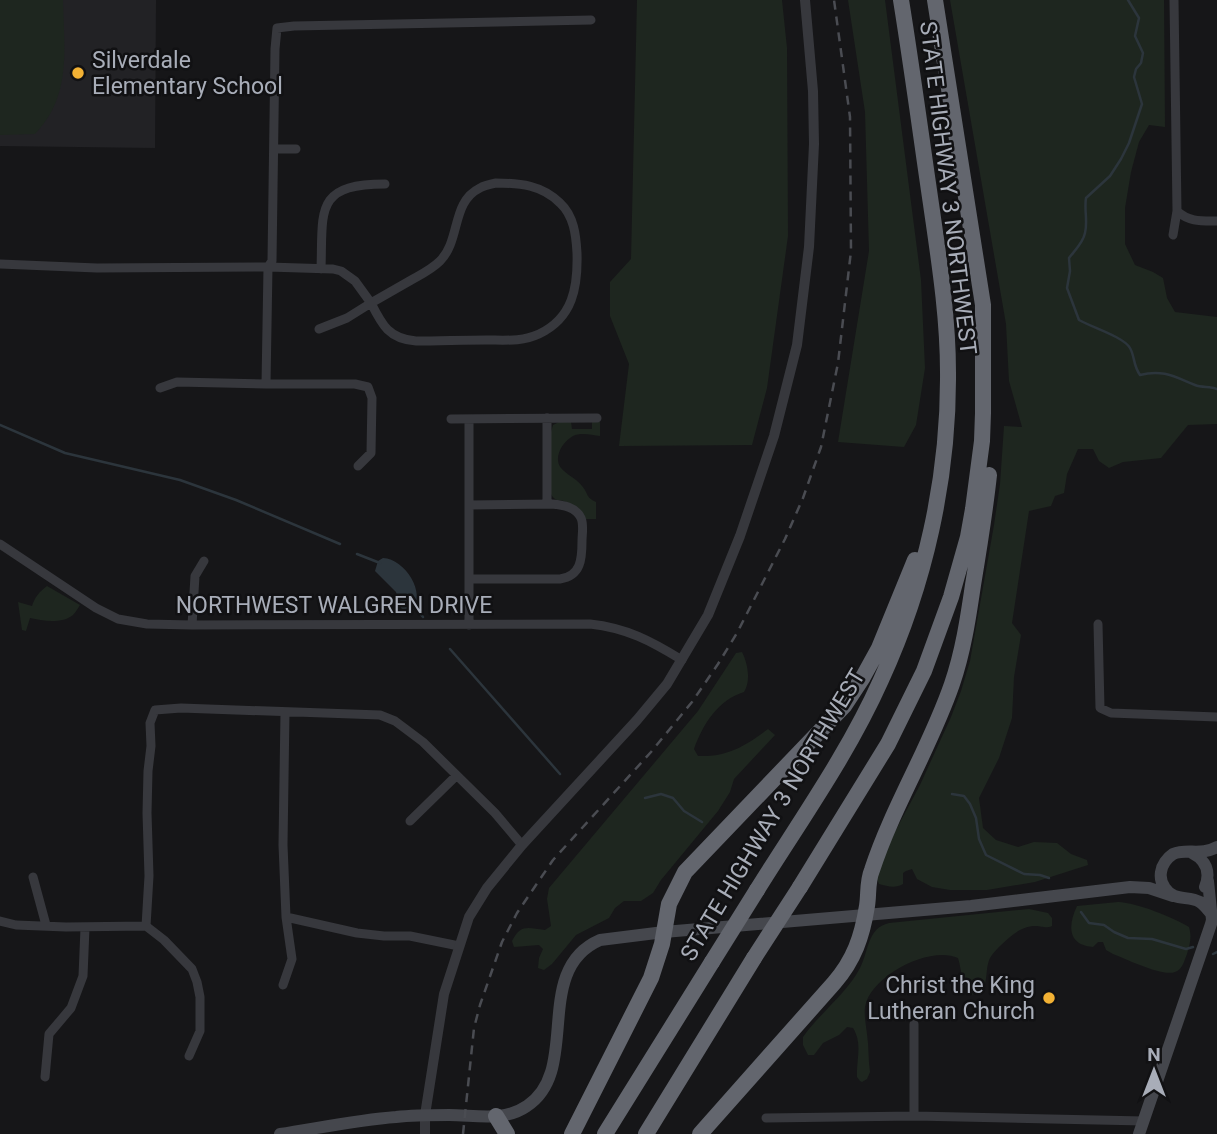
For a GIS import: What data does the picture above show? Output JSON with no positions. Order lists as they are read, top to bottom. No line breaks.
{"streets":{"highway":["STATE HIGHWAY 3 NORTHWEST"],"street":["NORTHWEST WALGREN DRIVE"]},"places":["Silverdale Elementary School","Christ the King Lutheran Church"],"north":"top"}
